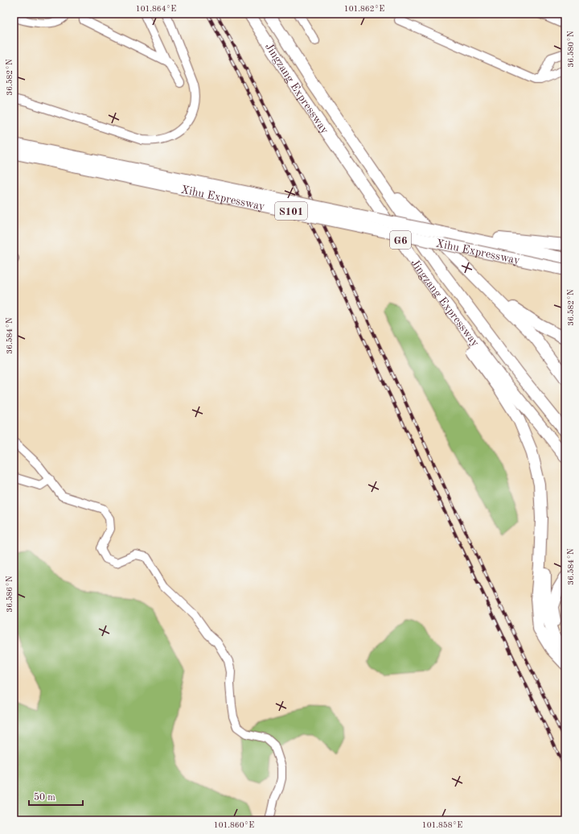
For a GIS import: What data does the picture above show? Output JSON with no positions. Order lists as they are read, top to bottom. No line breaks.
{"streets":{"highway":["Jingzang Expressway","Xihu Expressway","S101","G6"]},"crossings":[["Xihu Expressway","S101"]],"scale_bar":"50 m","coordinates":["101.864°E","101.862°E","36.580°N","36.582°N","36.584°N","36.586°N","101.860°E","101.858°E"]}
